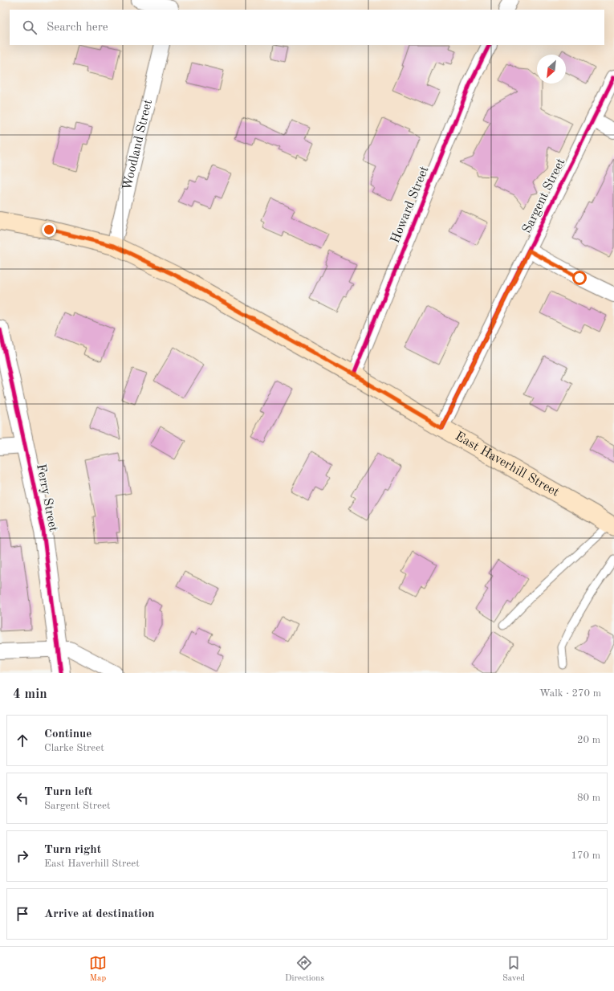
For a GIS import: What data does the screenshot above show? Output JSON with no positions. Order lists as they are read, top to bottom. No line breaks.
{"streets":{"main road":["East Haverhill Street"],"street":["Woodland Street","Sargent Street","Howard Street","Ferry Street"]},"crossings":[["Woodland Street","East Haverhill Street"],["Sargent Street","East Haverhill Street"],["Howard Street","East Haverhill Street"]],"north":"bottom left","page":{"search":"Search here","heading":["4 min","Walk · 270 m"],"list":[["Continue","Clarke Street","20 m"],["Turn left","Sargent Street","80 m"],["Turn right","East Haverhill Street","170 m"],"Arrive at destination"],"nav":["Map","Directions","Saved"]}}
